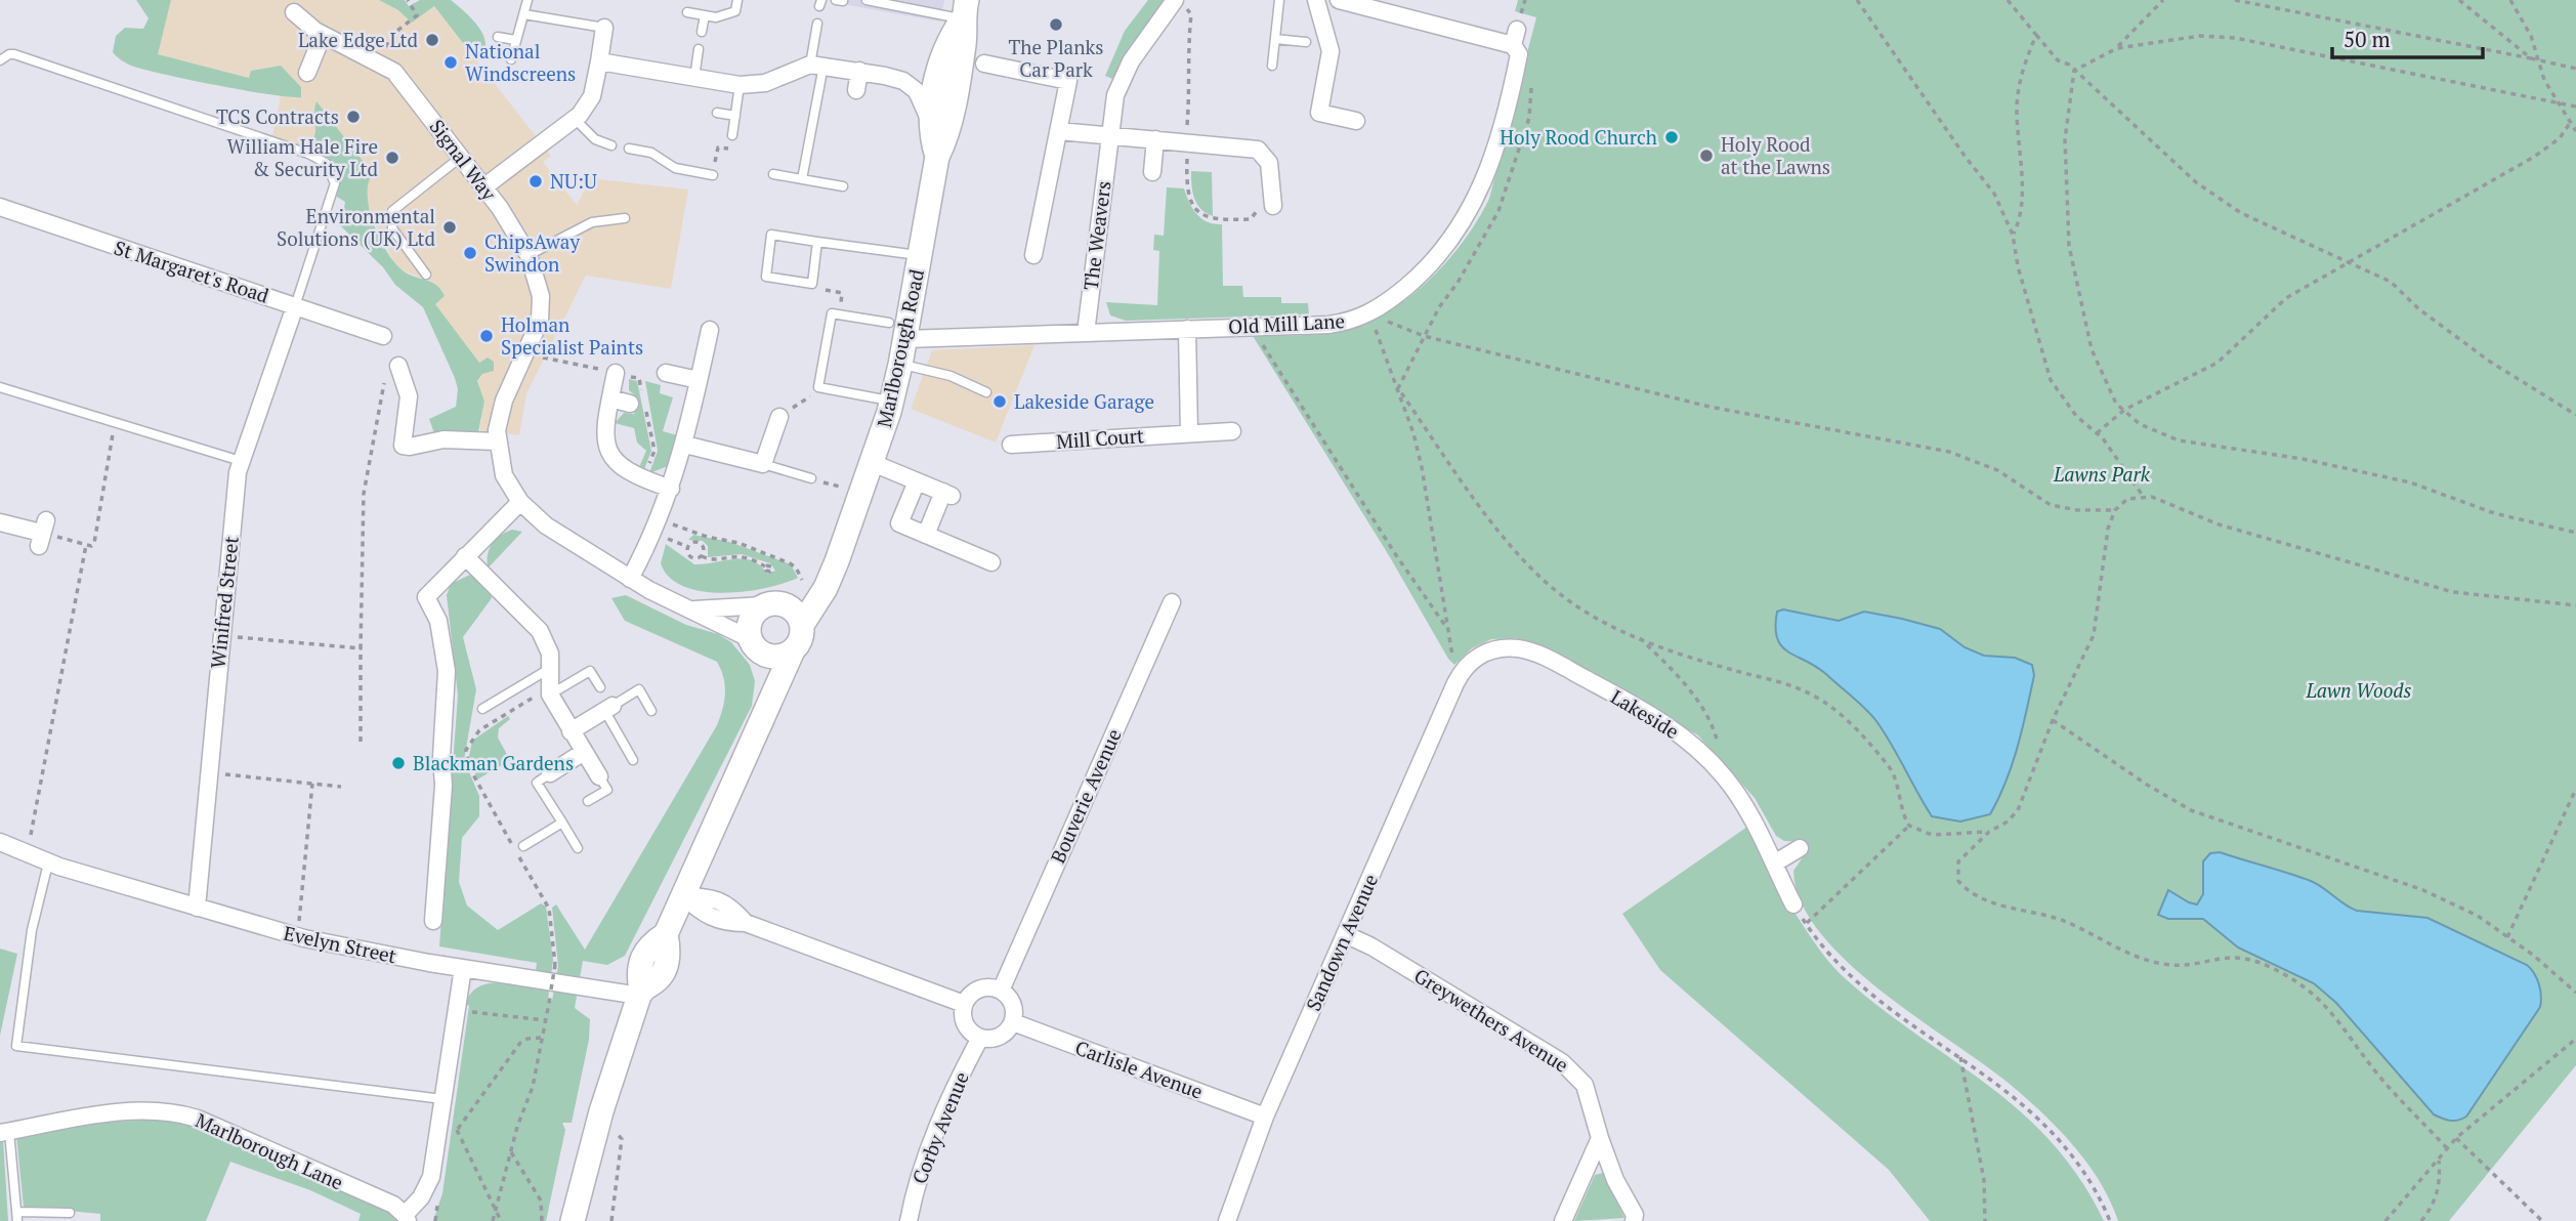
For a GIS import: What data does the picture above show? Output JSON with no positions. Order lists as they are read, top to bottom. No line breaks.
{"streets":{"main road":["Marlborough Road"],"street":["Signal Way","The Weavers","St Margaret's Road","Old Mill Lane","Mill Court","Winifred Street","Lakeside","Bouverie Avenue","Sandown Avenue","Evelyn Street","Greywethers Avenue","Carlisle Avenue","Corby Avenue","Marlborough Lane"]},"crossings":[["Signal Way","Marlborough Road"],["The Weavers","Old Mill Lane"],["St Margaret's Road","Winifred Street"],["Old Mill Lane","Marlborough Road"],["Winifred Street","Evelyn Street"],["Lakeside","Sandown Avenue"],["Bouverie Avenue","Carlisle Avenue"],["Bouverie Avenue","Corby Avenue"],["Sandown Avenue","Greywethers Avenue"],["Sandown Avenue","Carlisle Avenue"],["Evelyn Street","Marlborough Lane"],["Carlisle Avenue","Corby Avenue"]],"parks":["Lawns Park","Lawn Woods"],"places":["The Planks Car Park","Lake Edge Ltd","National Windscreens","TCS Contracts","Holy Rood Church","Holy Rood at the Lawns","William Hale Fire & Security Ltd","NU:U","Environmental Solutions (UK) Ltd","ChipsAway Swindon","Holman Specialist Paints","Lakeside Garage","Blackman Gardens"],"scale_bar":"50 m"}
